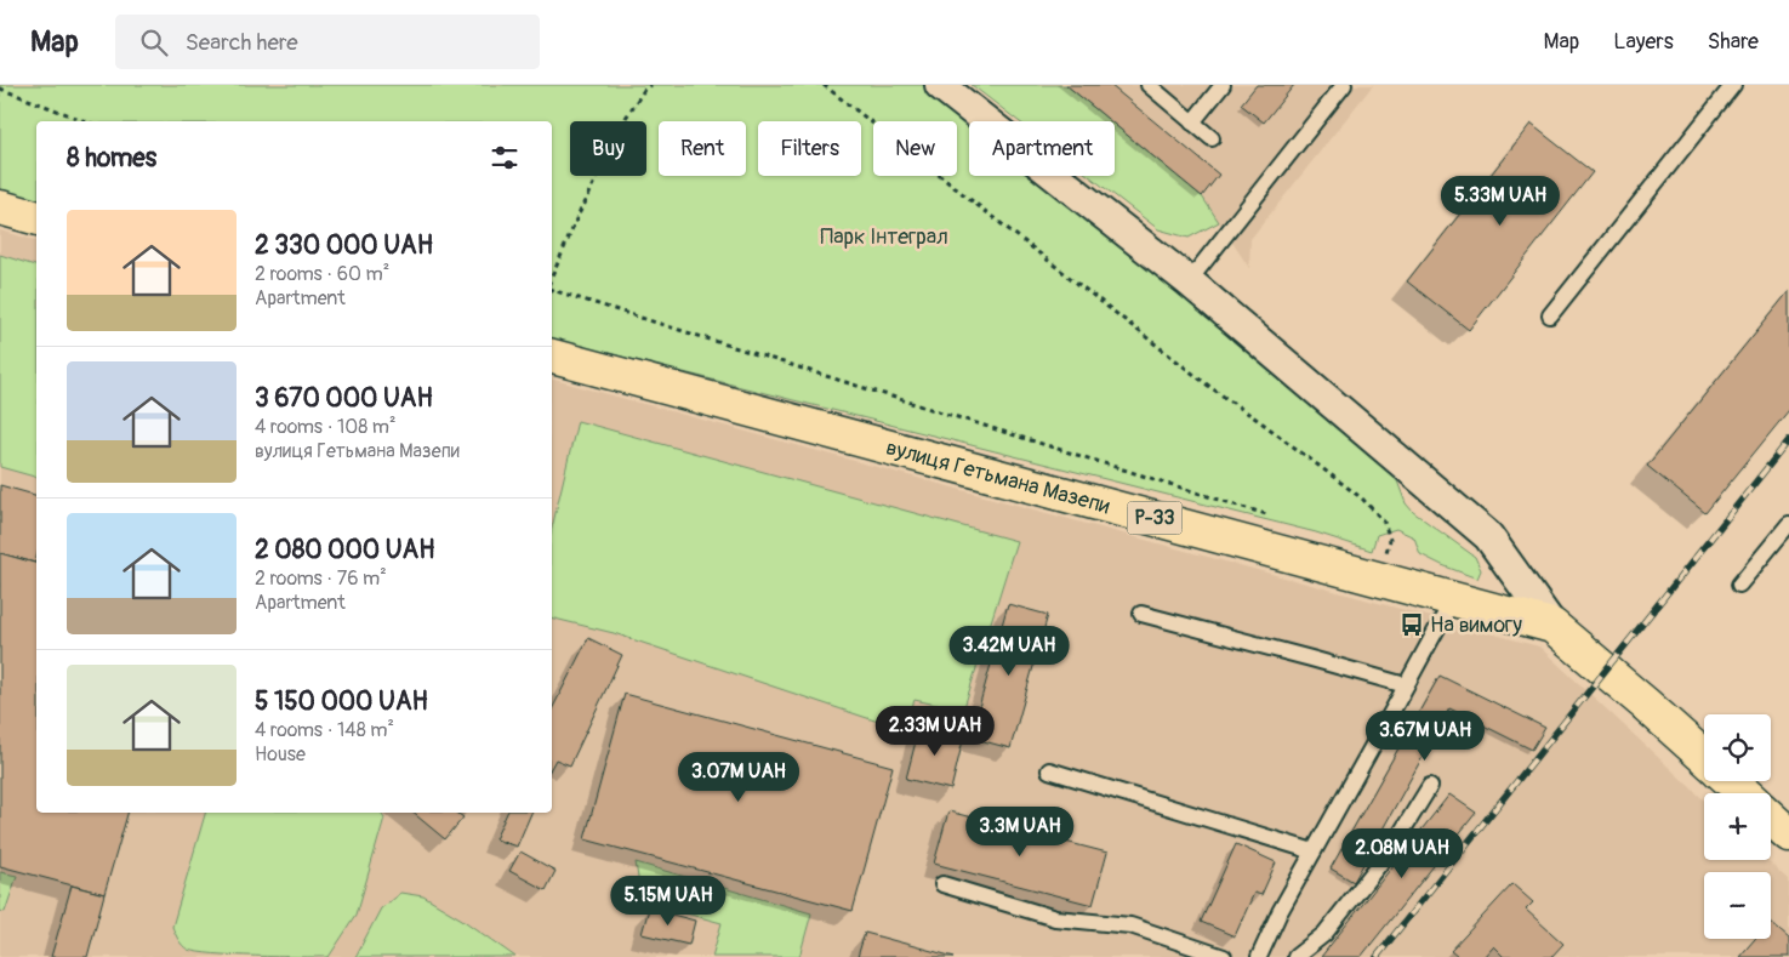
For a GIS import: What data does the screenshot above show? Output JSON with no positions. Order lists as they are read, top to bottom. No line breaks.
{"streets":{"main road":["вулиця Гетьмана Мазепи","Р-33"]},"parks":["Парк Інтеграл"],"places":{"bus stop":["На вимогу"]},"page":{"header":"Map","search":"Search here","nav":["Map","Layers","Share"],"chip":["Buy","Rent","Filters","New","Apartment"],"heading":"8 homes","price":["5.33M UAH","3.42M UAH","2.33M UAH","3.67M UAH","3.07M UAH","3.3M UAH","2.08M UAH","5.15M UAH"],"list":[{"name":"2 330 000 UAH","note":"2 rooms · 60 m² · Apartment"},{"name":"3 670 000 UAH","note":"4 rooms · 108 m² · вулиця Гетьмана Мазепи"},{"name":"2 080 000 UAH","note":"2 rooms · 76 m² · Apartment"},{"name":"5 150 000 UAH","note":"4 rooms · 148 m² · House"}],"map_buttons":["+","−"]}}
